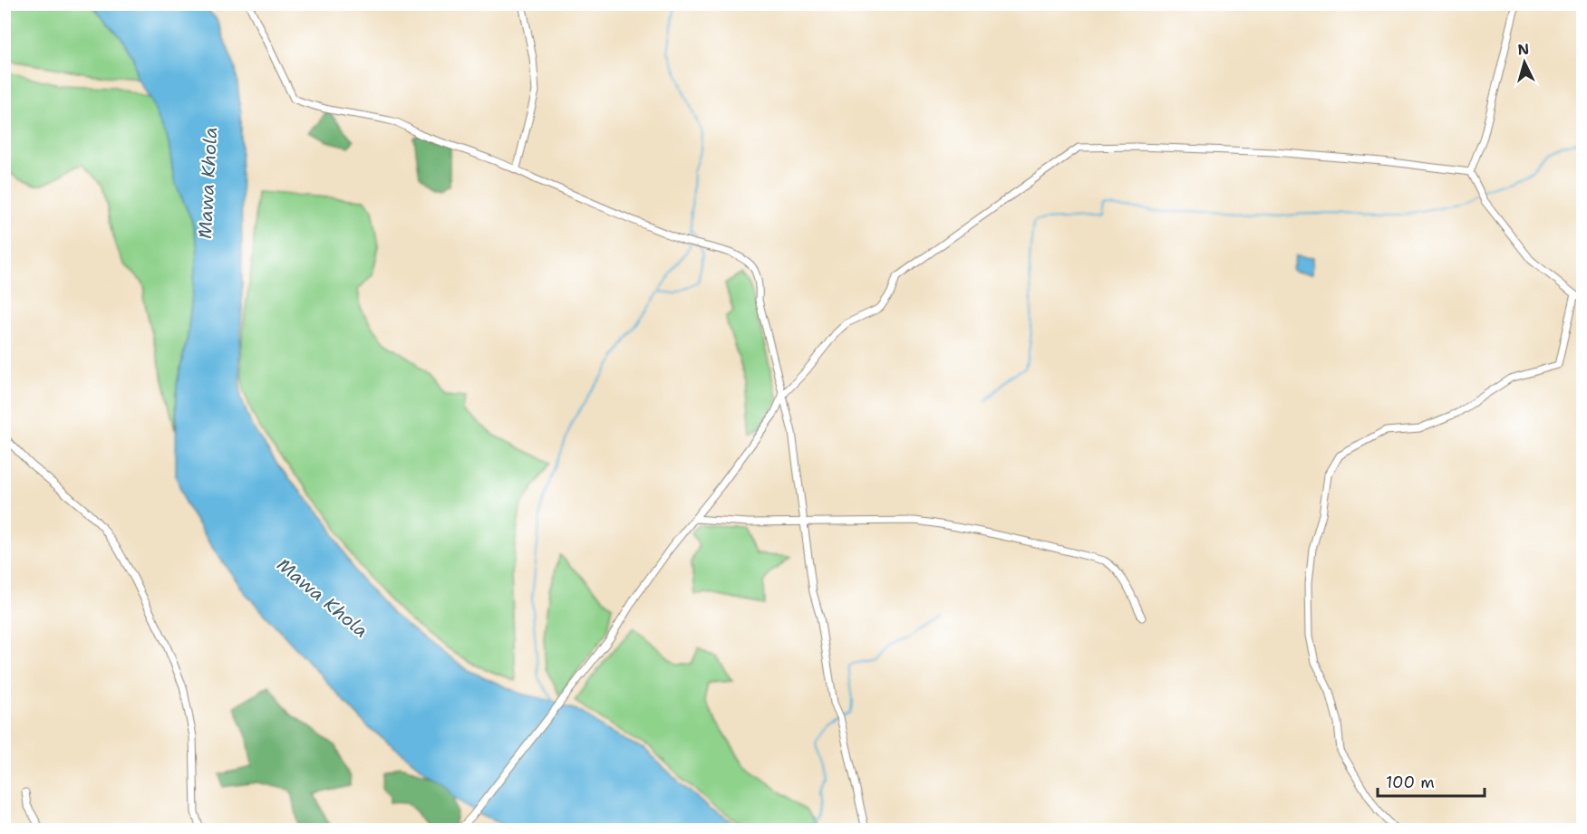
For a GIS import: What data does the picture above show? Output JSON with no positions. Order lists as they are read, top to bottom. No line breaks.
{"water":["Mawa Khola"],"scale_bar":"100 m","north":"top"}
